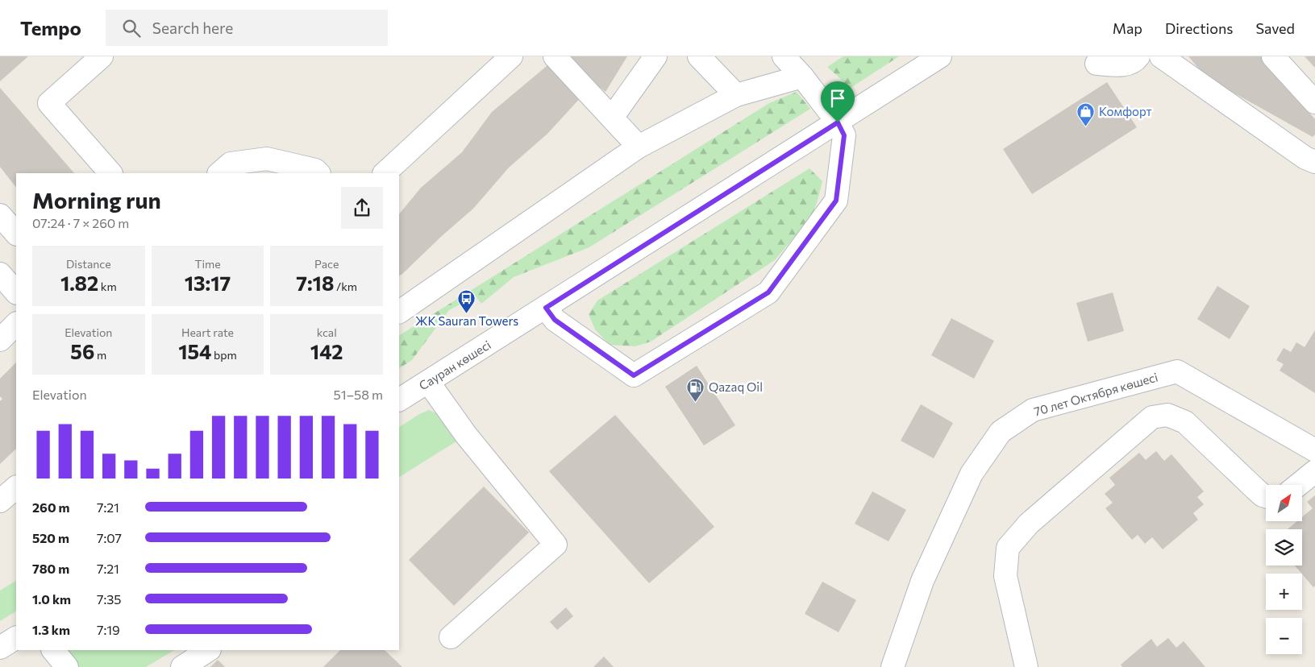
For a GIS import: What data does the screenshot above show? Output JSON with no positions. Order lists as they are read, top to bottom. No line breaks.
{"streets":{"street":["Сауран көшесі","70 лет Октября көшесі"]},"places":{"shop":["Комфорт"],"bus stop":["ЖК Sauran Towers"],"fuel station":["Qazaq Oil"]},"north":"top right","page":{"header":"Tempo","search":"Search here","nav":["Map","Directions","Saved"],"heading":["Morning run","07:24 · 7 × 260 m"],"stats":[["Distance","1.82 km"],["Time","13:17"],["Pace","7:18 /km"],["Elevation","56 m"],["Heart rate","154 bpm"],["kcal","142"]],"chart":["Elevation","51–58 m"],"map_buttons":["+","−"],"list":[{"name":"260 m","note":"7:21"},{"name":"520 m","note":"7:07"},{"name":"780 m","note":"7:21"},{"name":"1.0 km","note":"7:35"},{"name":"1.3 km","note":"7:19"}]}}
